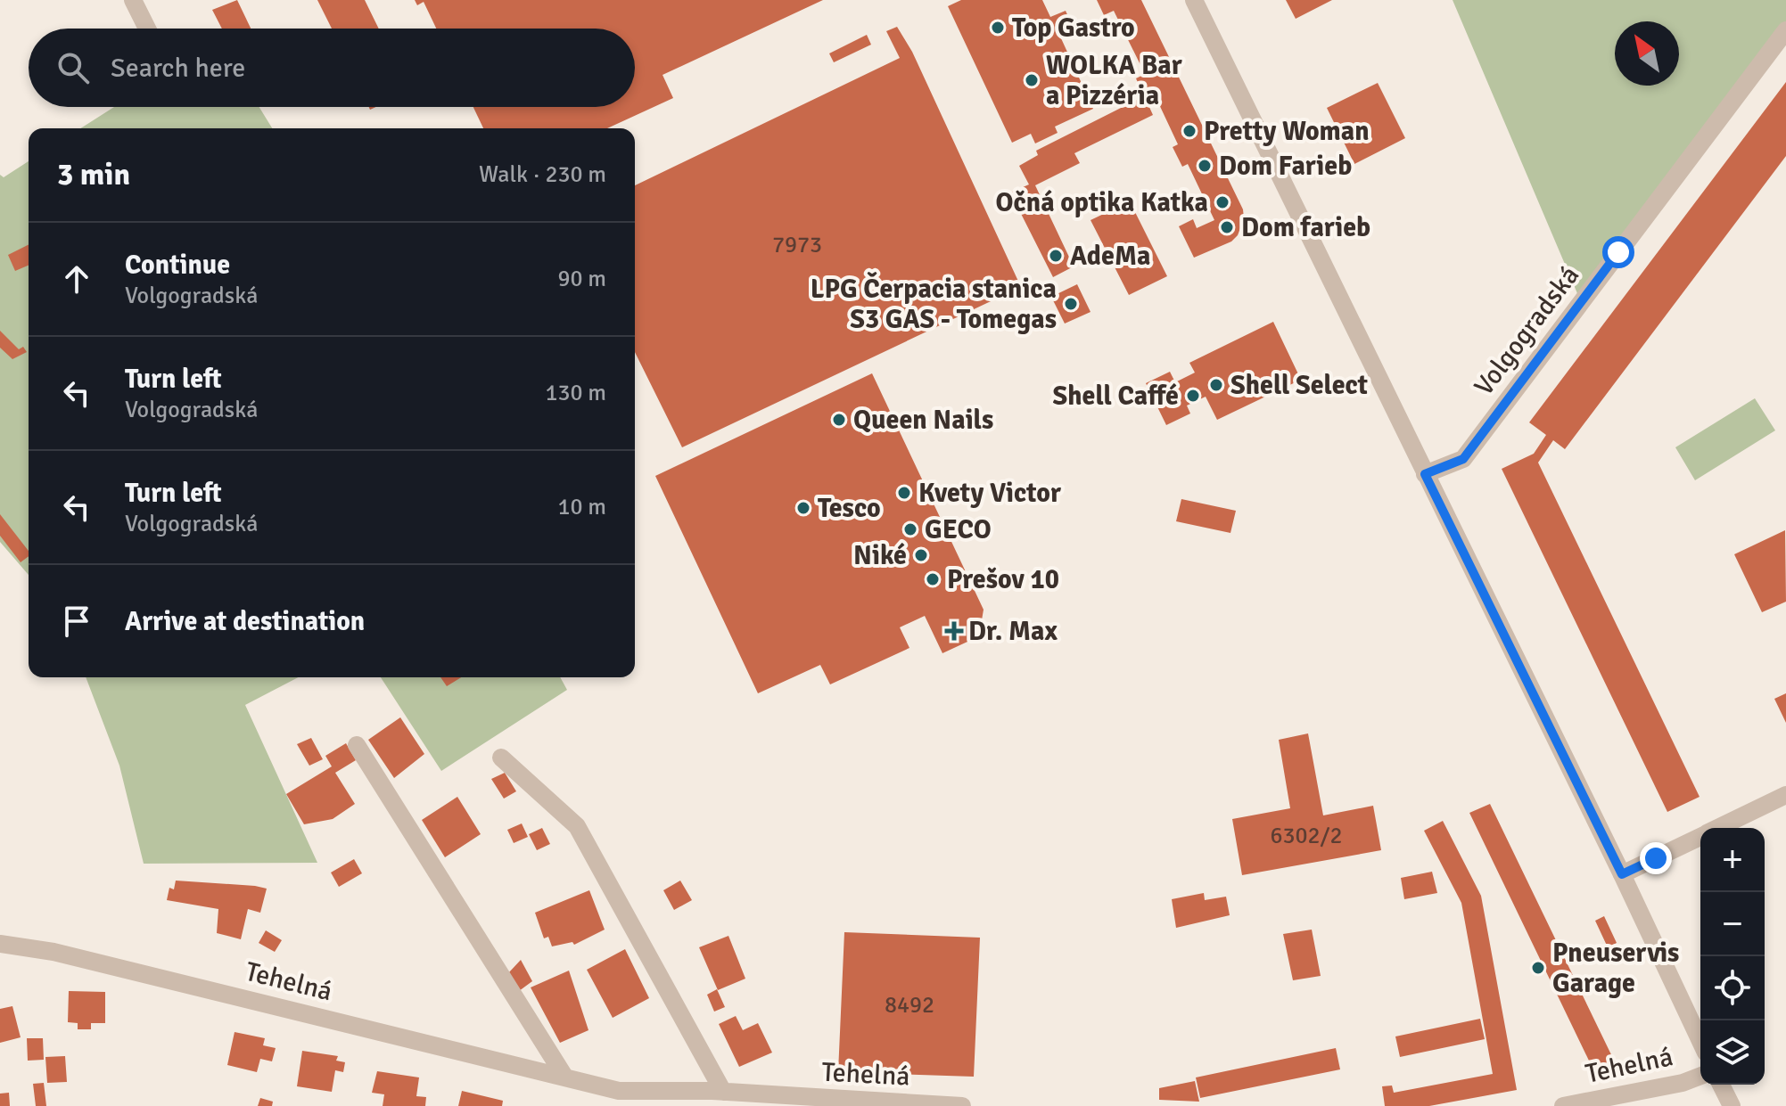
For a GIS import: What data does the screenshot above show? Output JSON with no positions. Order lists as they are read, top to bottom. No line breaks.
{"streets":{"street":["Volgogradská","Tehelná"]},"places":{"other":["Top Gastro","WOLKA Bar a Pizzéria","Pretty Woman","Dom Farieb","Očná optika Katka","Dom farieb","AdeMa","LPG Čerpacia stanica S3 GAS - Tomegas","Shell Select","Shell Caffé","Queen Nails","Kvety Victor","Tesco","GECO","Niké","Prešov 10","Pneuservis Garage"],"health":["Dr. Max"]},"house_numbers":["7973","6302/2","8492"],"north":"top left","page":{"search":"Search here","heading":["3 min","Walk · 230 m"],"list":[["Continue","Volgogradská","90 m"],["Turn left","Volgogradská","130 m"],["Turn left","Volgogradská","10 m"],"Arrive at destination"],"map_buttons":["+","−"]}}
